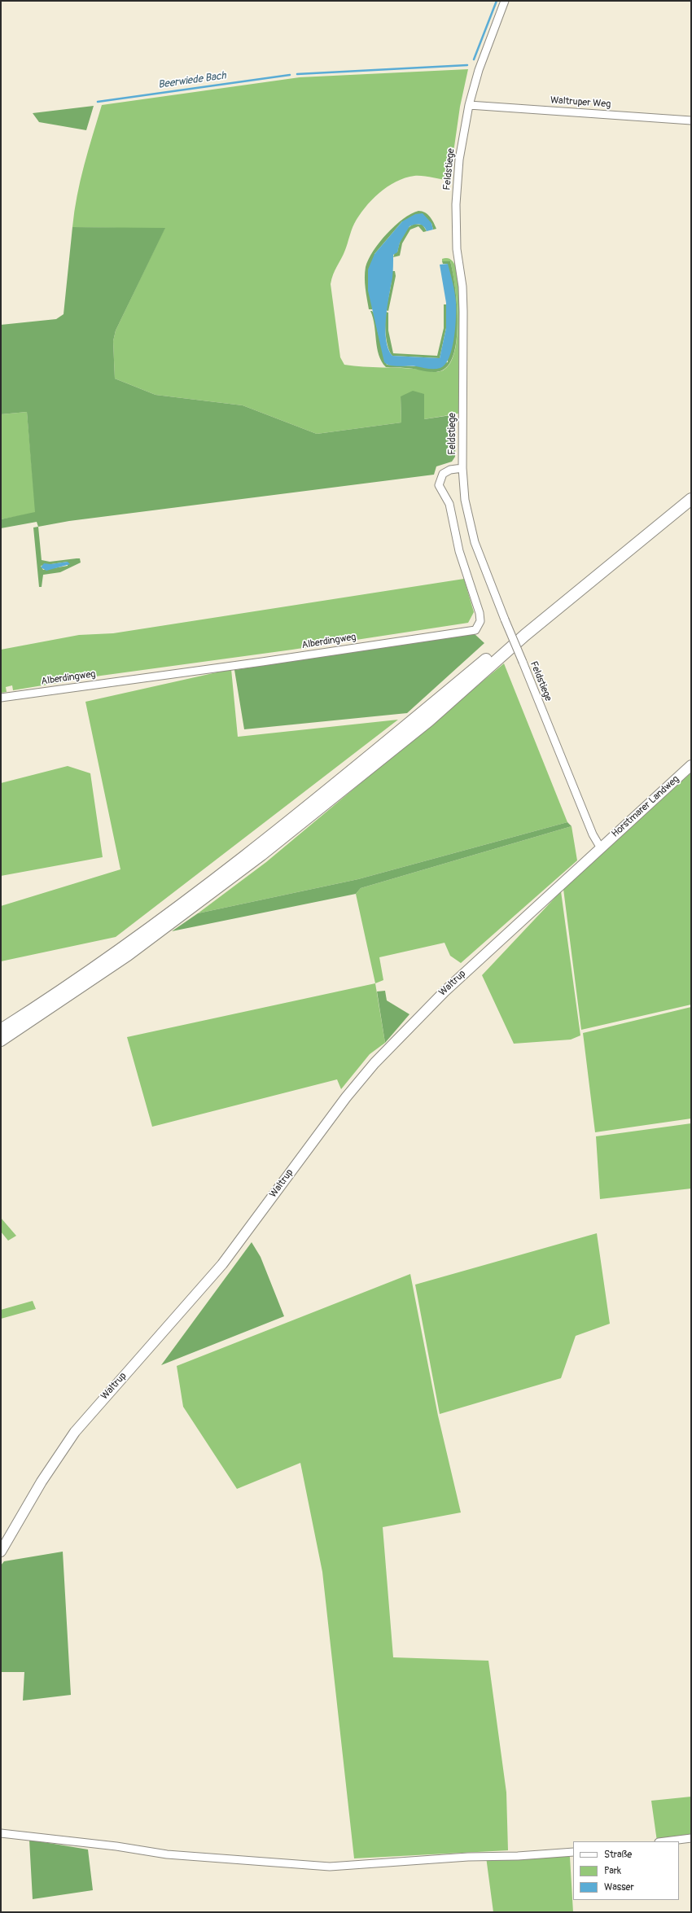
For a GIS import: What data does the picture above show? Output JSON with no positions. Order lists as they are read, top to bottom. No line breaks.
{"streets":{"main road":["Horstmarer Landweg","Waltrup"],"street":["Waltruper Weg","Feldstiege","Alberdingweg"]},"crossings":[["Waltruper Weg","Feldstiege"],["Feldstiege","Alberdingweg"],["Feldstiege","Horstmarer Landweg"],["Feldstiege","Waltrup"],["Horstmarer Landweg","Waltrup"]],"water":["Beerwiede Bach"],"legend":["Straße","Park","Wasser"]}
